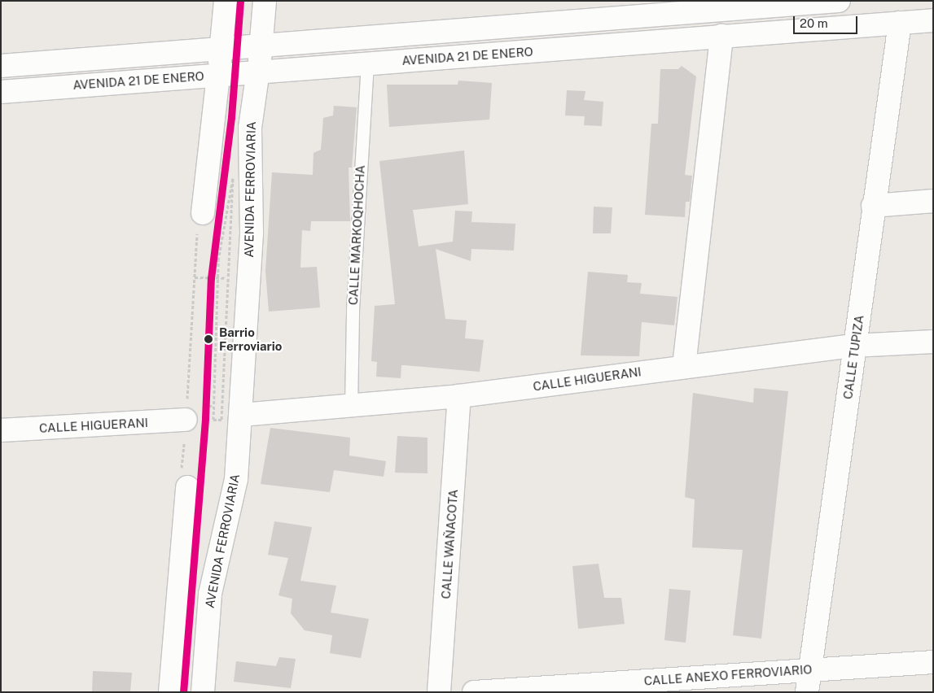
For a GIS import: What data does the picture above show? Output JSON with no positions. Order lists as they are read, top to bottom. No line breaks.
{"streets":{"street":["AVENIDA 21 DE ENERO","AVENIDA FERROVIARIA","CALLE TUPIZA","CALLE HIGUERANI","CALLE WAÑACOTA","CALLE ANEXO FERROVIARIO"],"lane":["CALLE MARKOQHOCHA"]},"crossings":[["AVENIDA 21 DE ENERO","AVENIDA FERROVIARIA"],["AVENIDA 21 DE ENERO","CALLE MARKOQHOCHA"],["AVENIDA 21 DE ENERO","CALLE TUPIZA"],["AVENIDA FERROVIARIA","CALLE HIGUERANI"],["CALLE MARKOQHOCHA","CALLE HIGUERANI"],["CALLE TUPIZA","CALLE HIGUERANI"],["CALLE TUPIZA","CALLE ANEXO FERROVIARIO"],["CALLE HIGUERANI","CALLE WAÑACOTA"]],"places":["Barrio Ferroviario"],"scale_bar":"20 m"}
